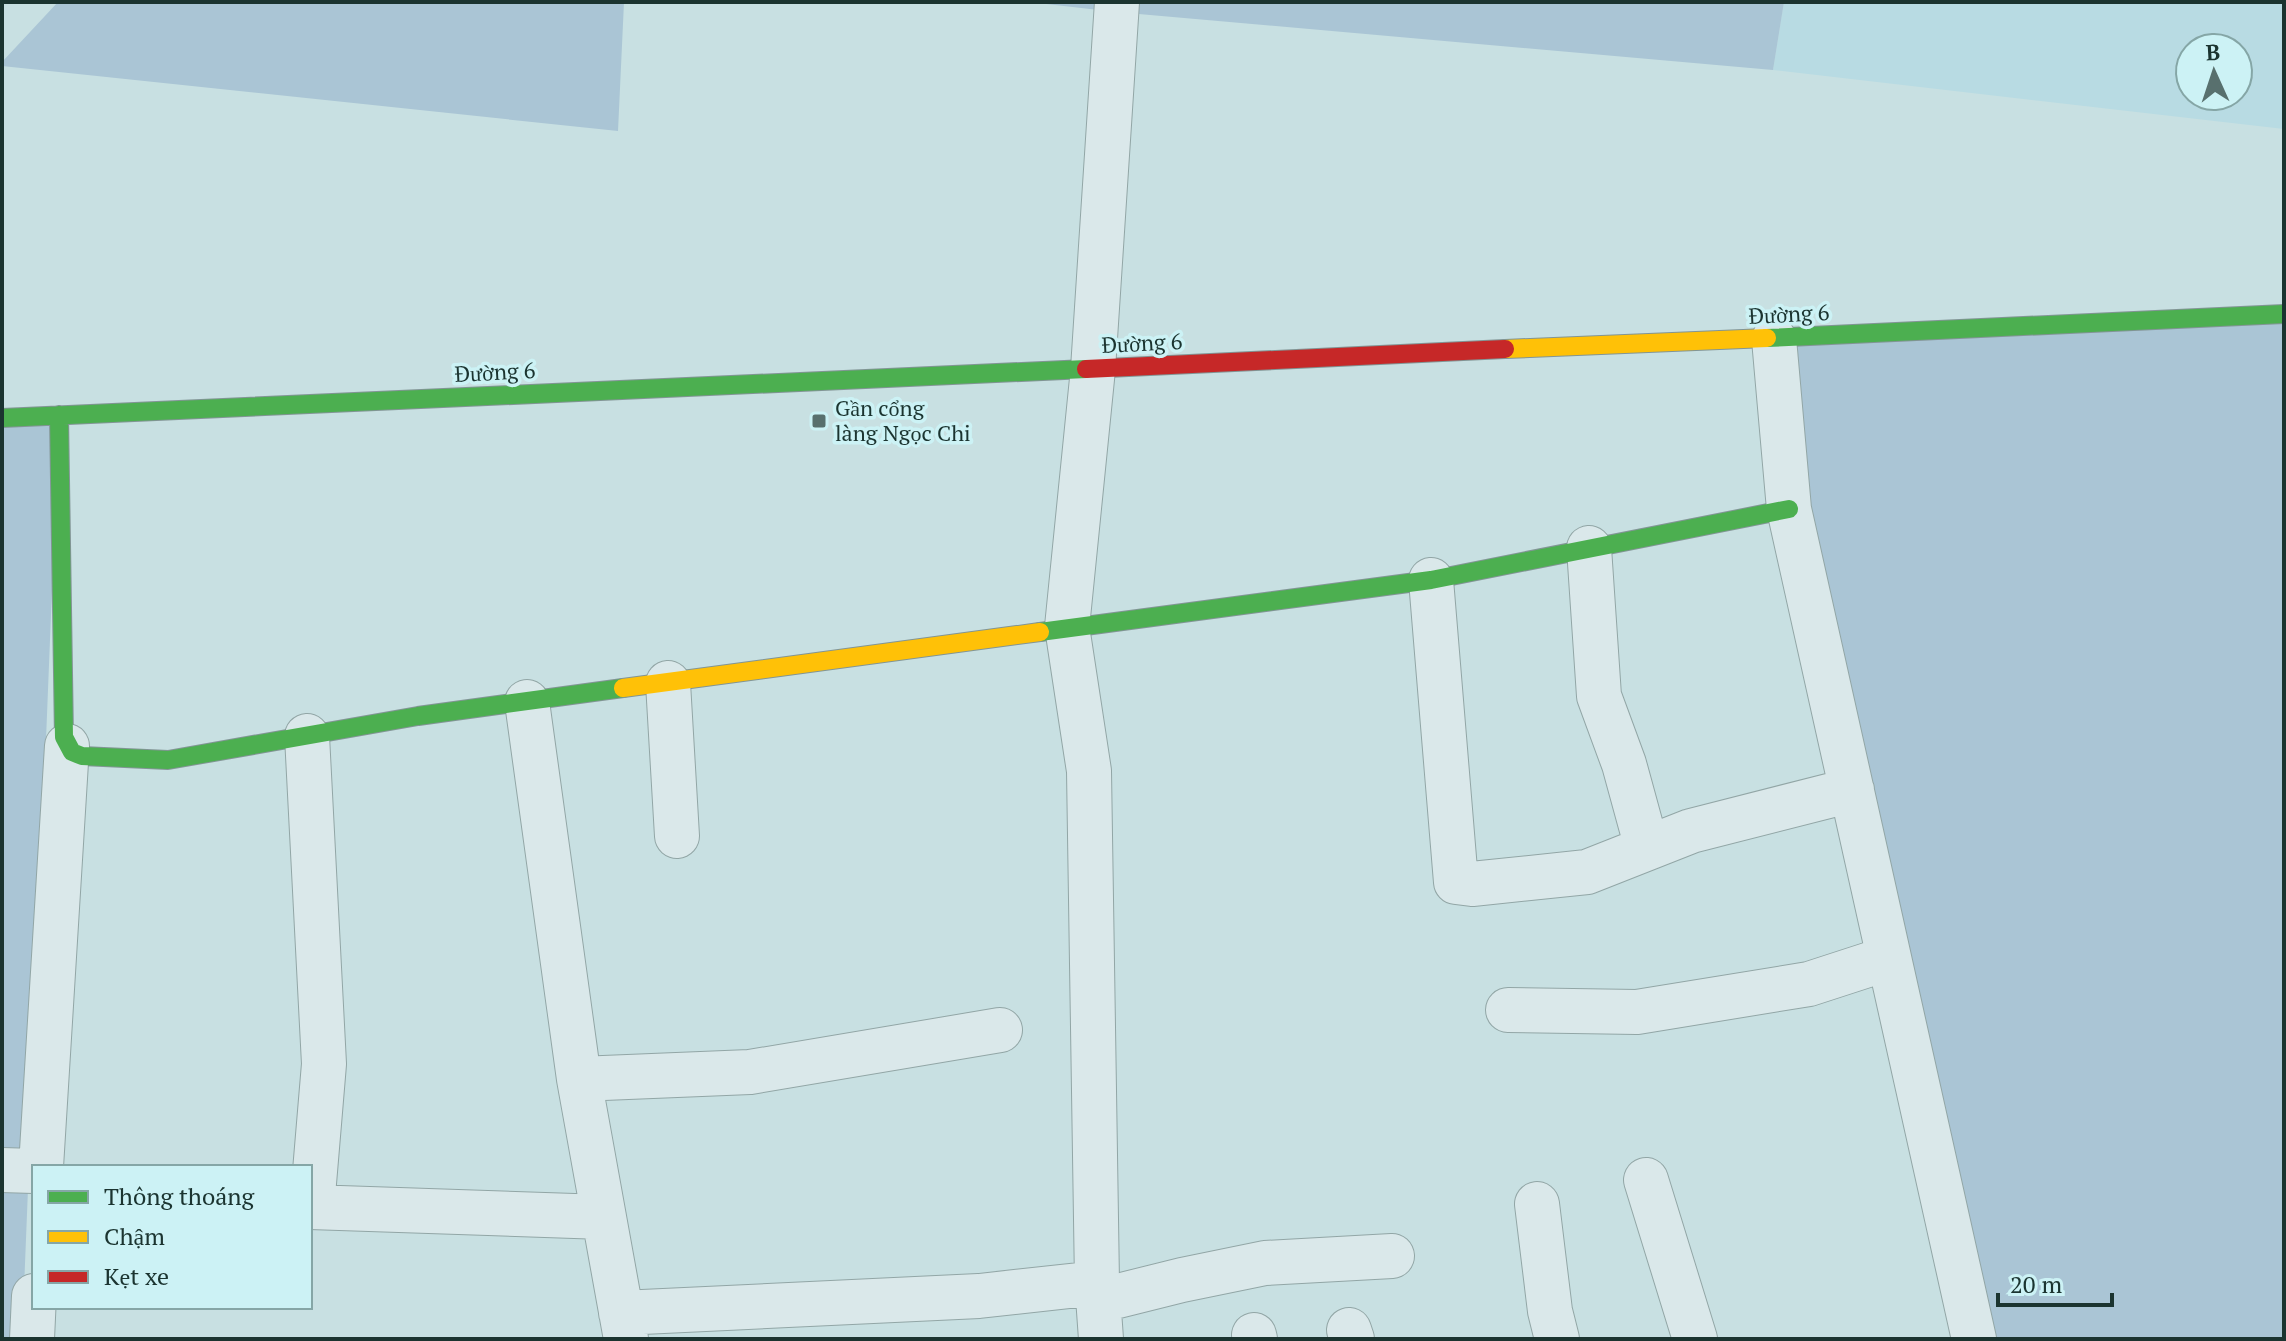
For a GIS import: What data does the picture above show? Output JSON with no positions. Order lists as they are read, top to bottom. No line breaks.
{"streets":{"main road":["Đường 6"]},"places":{"transit":["Gần cổng làng Ngọc Chi"]},"legend":["Thông thoáng","Chậm","Kẹt xe"],"scale_bar":"20 m","north":"top"}
